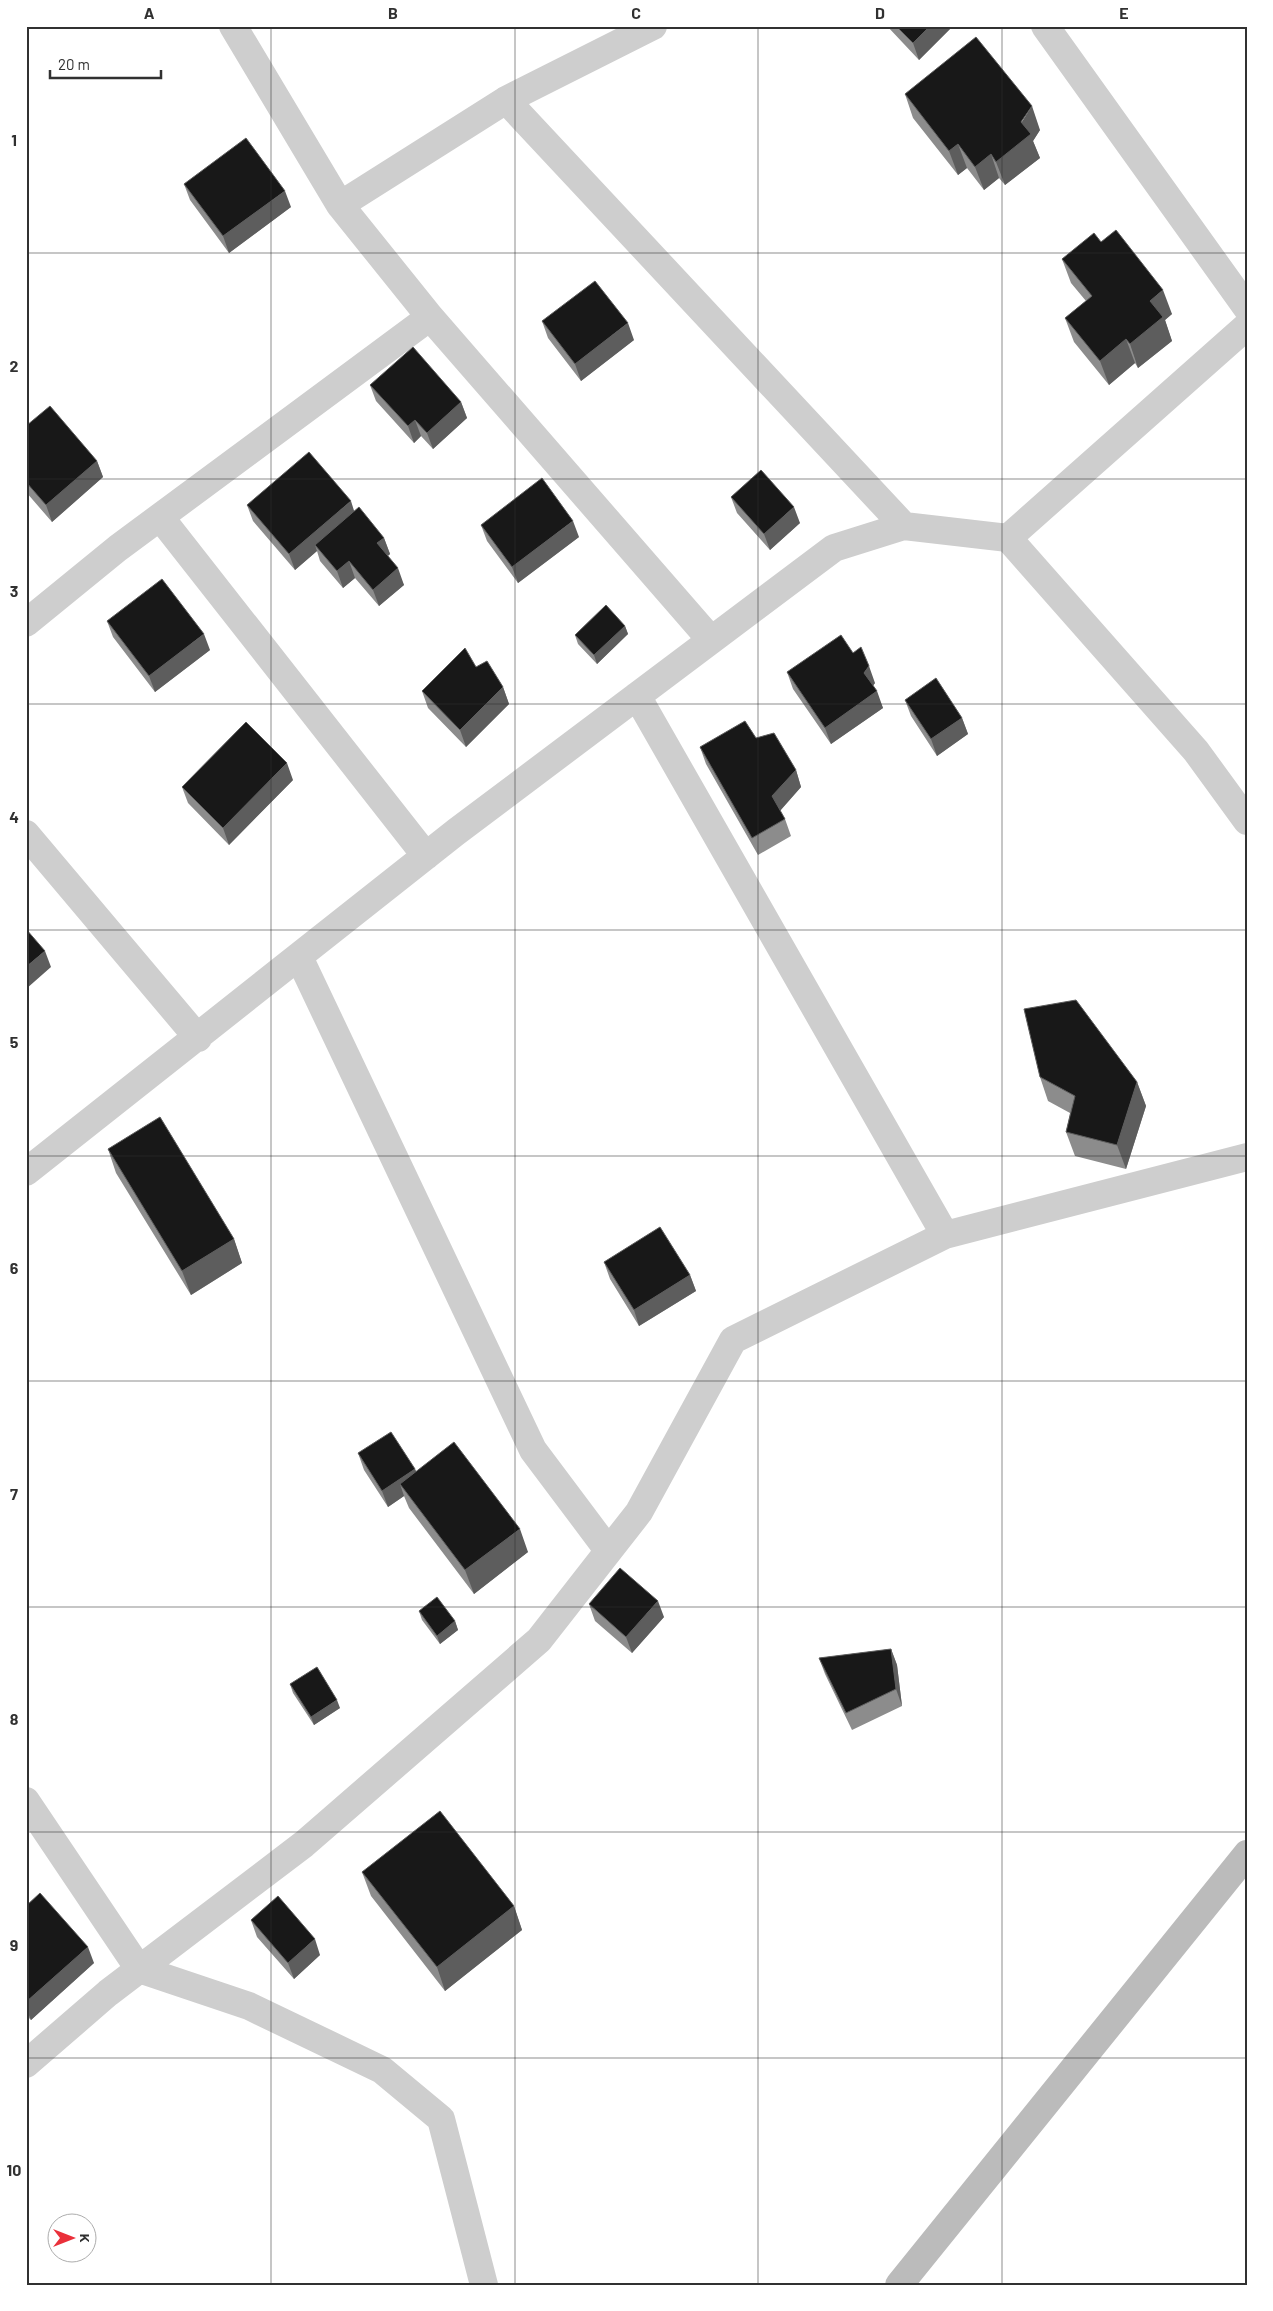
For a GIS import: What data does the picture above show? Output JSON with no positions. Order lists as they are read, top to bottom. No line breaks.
{"scale_bar":"20 m","north":"right","grid":{"columns":["A","B","C","D","E"],"rows":["1","2","3","4","5","6","7","8","9","10"]}}
